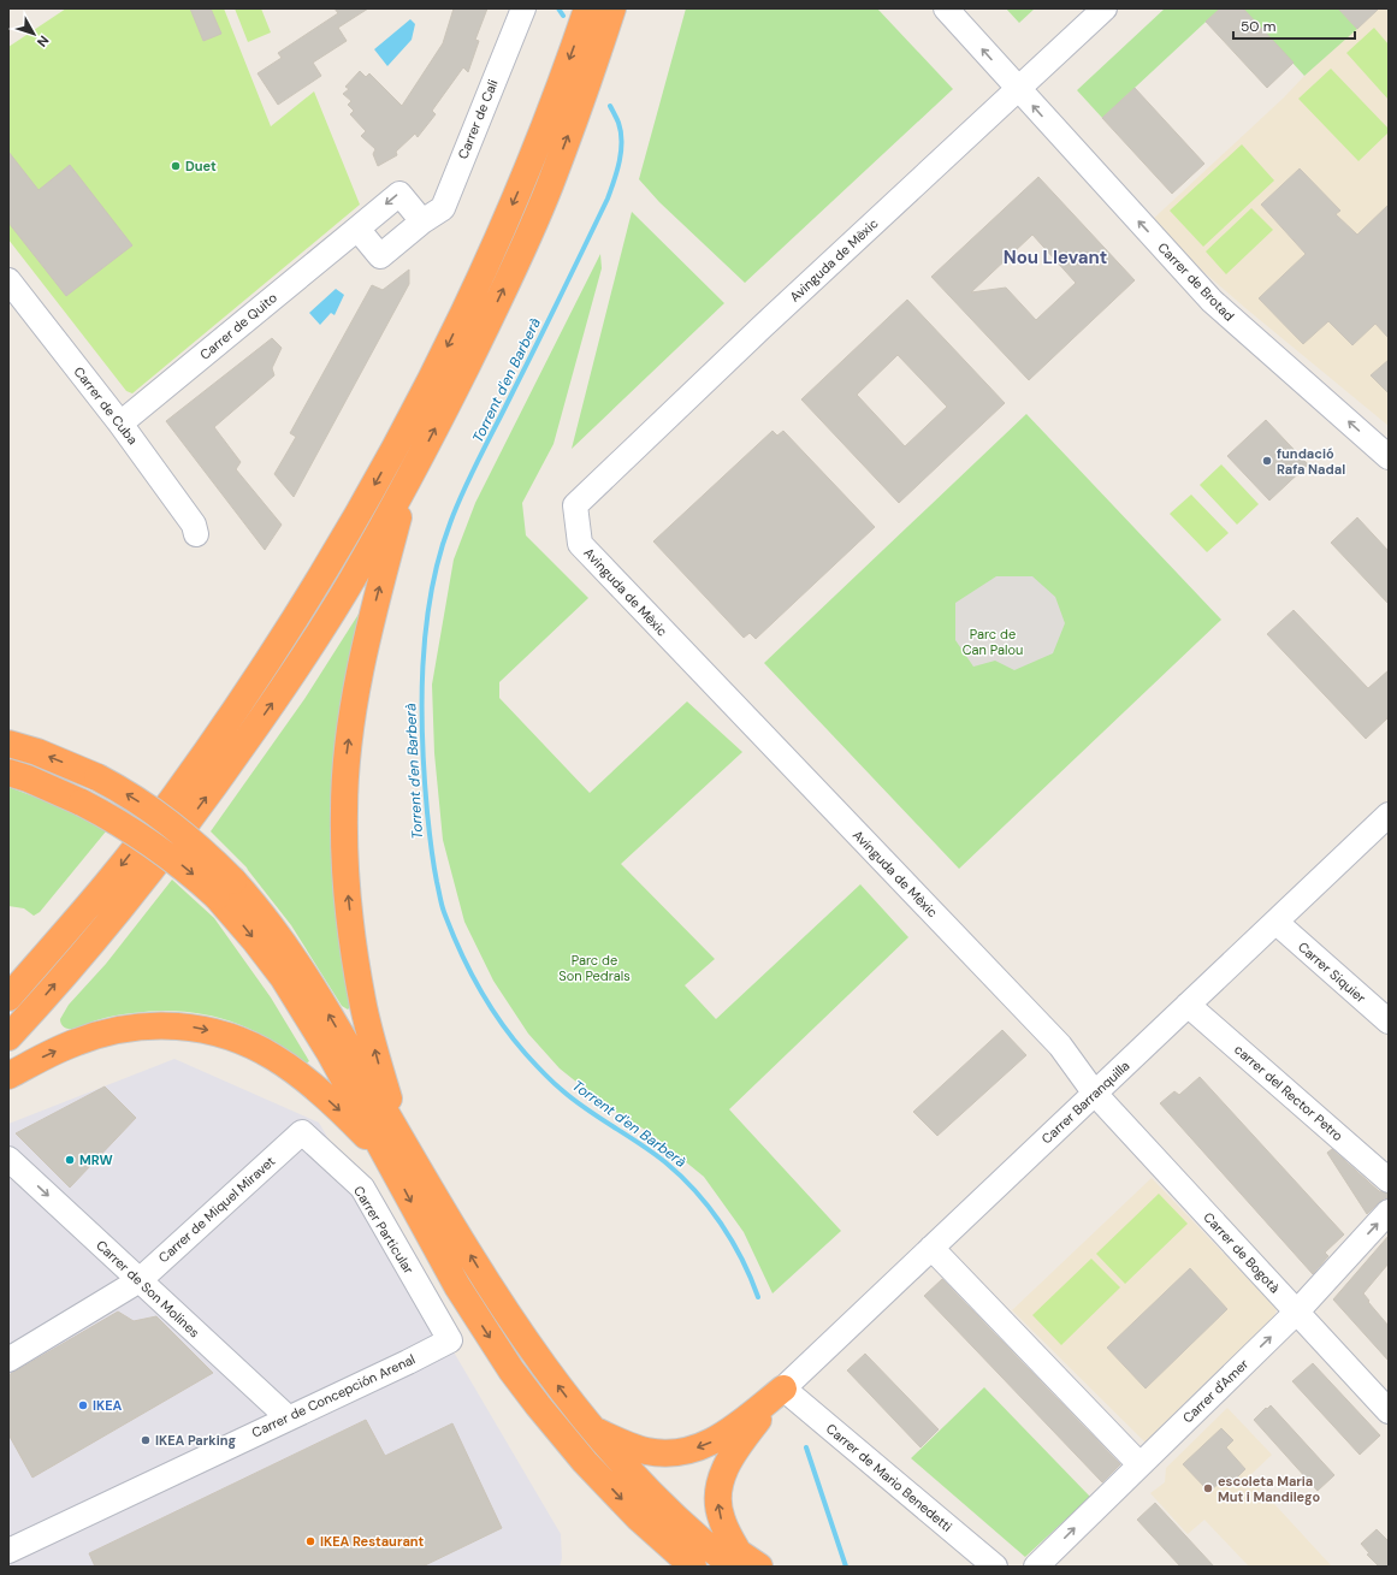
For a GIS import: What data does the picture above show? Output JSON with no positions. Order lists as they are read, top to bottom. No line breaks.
{"streets":{"street":["Carrer de Cali","Avinguda de Mèxic","Carrer de Brotad","Carrer de Quito","Carrer de Cuba","Carrer Siquier","carrer del Rector Petro","Carrer Barranquilla","Carrer de Miquel Miravet","Carrer Particular","Carrer de Bogotà","Carrer de Son Molines","Carrer d'Amer","Carrer de Concepción Arenal","Carrer de Mario Benedetti"]},"crossings":[["Carrer de Cali","Carrer de Quito"],["Avinguda de Mèxic","Carrer de Brotad"],["Avinguda de Mèxic","Carrer Barranquilla"],["Avinguda de Mèxic","Carrer de Bogotà"],["Carrer de Quito","Carrer de Cuba"],["Carrer Siquier","Carrer Barranquilla"],["carrer del Rector Petro","Carrer Barranquilla"],["Carrer Barranquilla","Carrer de Bogotà"],["Carrer Barranquilla","Carrer de Mario Benedetti"],["Carrer de Miquel Miravet","Carrer Particular"],["Carrer de Miquel Miravet","Carrer de Son Molines"],["Carrer Particular","Carrer de Concepción Arenal"],["Carrer de Bogotà","Carrer d'Amer"],["Carrer de Son Molines","Carrer de Concepción Arenal"]],"one_way":["Carrer de Brotad","Carrer de Son Molines","Carrer d'Amer"],"districts":["Nou Llevant"],"water":["Torrent d'en Barberà"],"parks":["Parc de Can Palou","Parc de Son Pedrals"],"places":["Duet","fundació Rafa Nadal","MRW","IKEA","IKEA Parking","escoleta Maria Mut i Mandilego","IKEA Restaurant"],"scale_bar":"50 m","north":"bottom right"}
